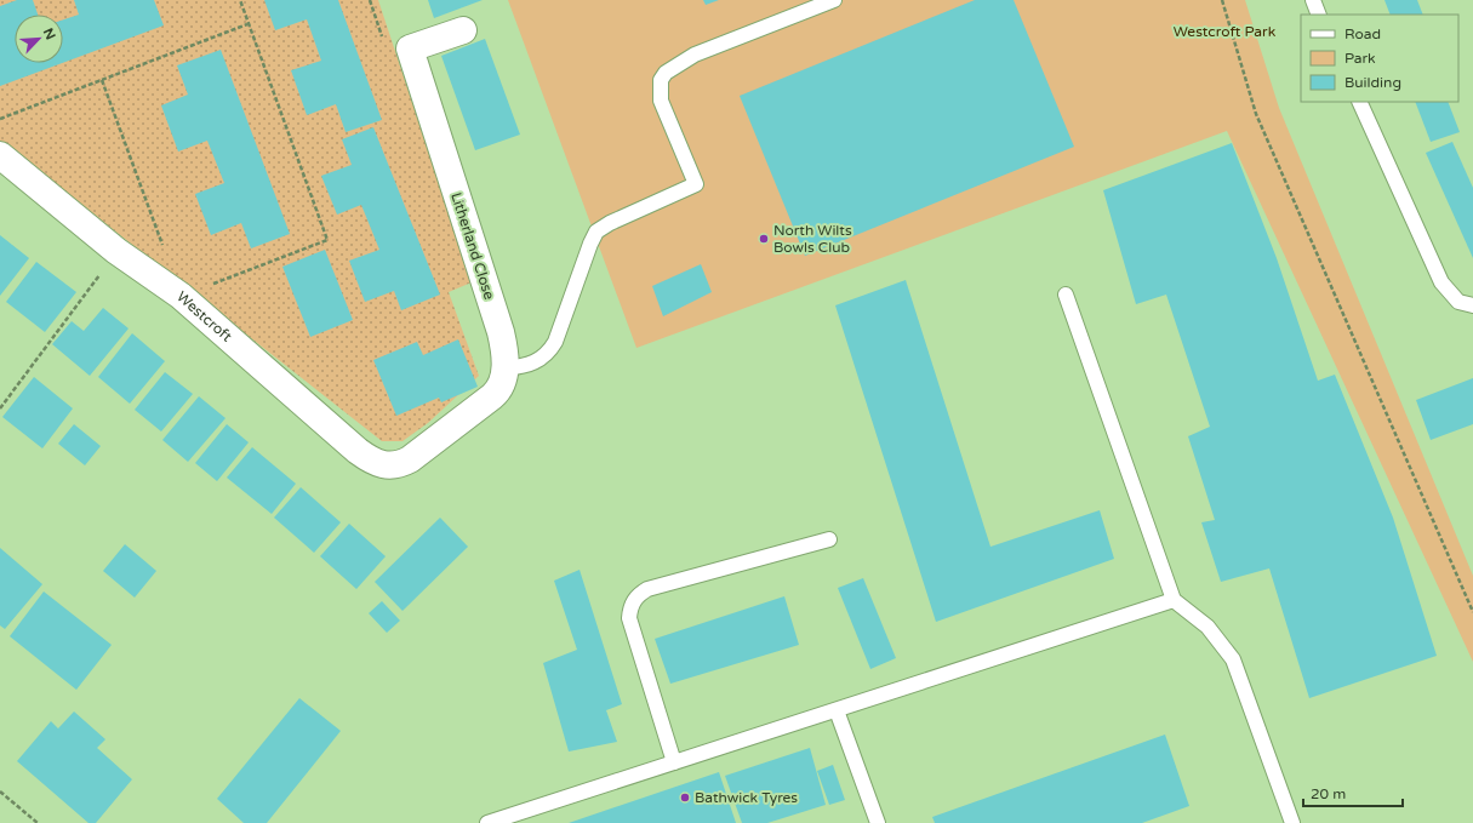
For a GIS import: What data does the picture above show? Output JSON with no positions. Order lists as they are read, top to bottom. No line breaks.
{"streets":{"street":["Litherland Close","Westcroft"]},"crossings":[["Litherland Close","Westcroft"]],"parks":["Westcroft Park"],"places":["North Wilts Bowls Club","Bathwick Tyres"],"legend":["Road","Park","Building"],"scale_bar":"20 m","north":"top right"}
